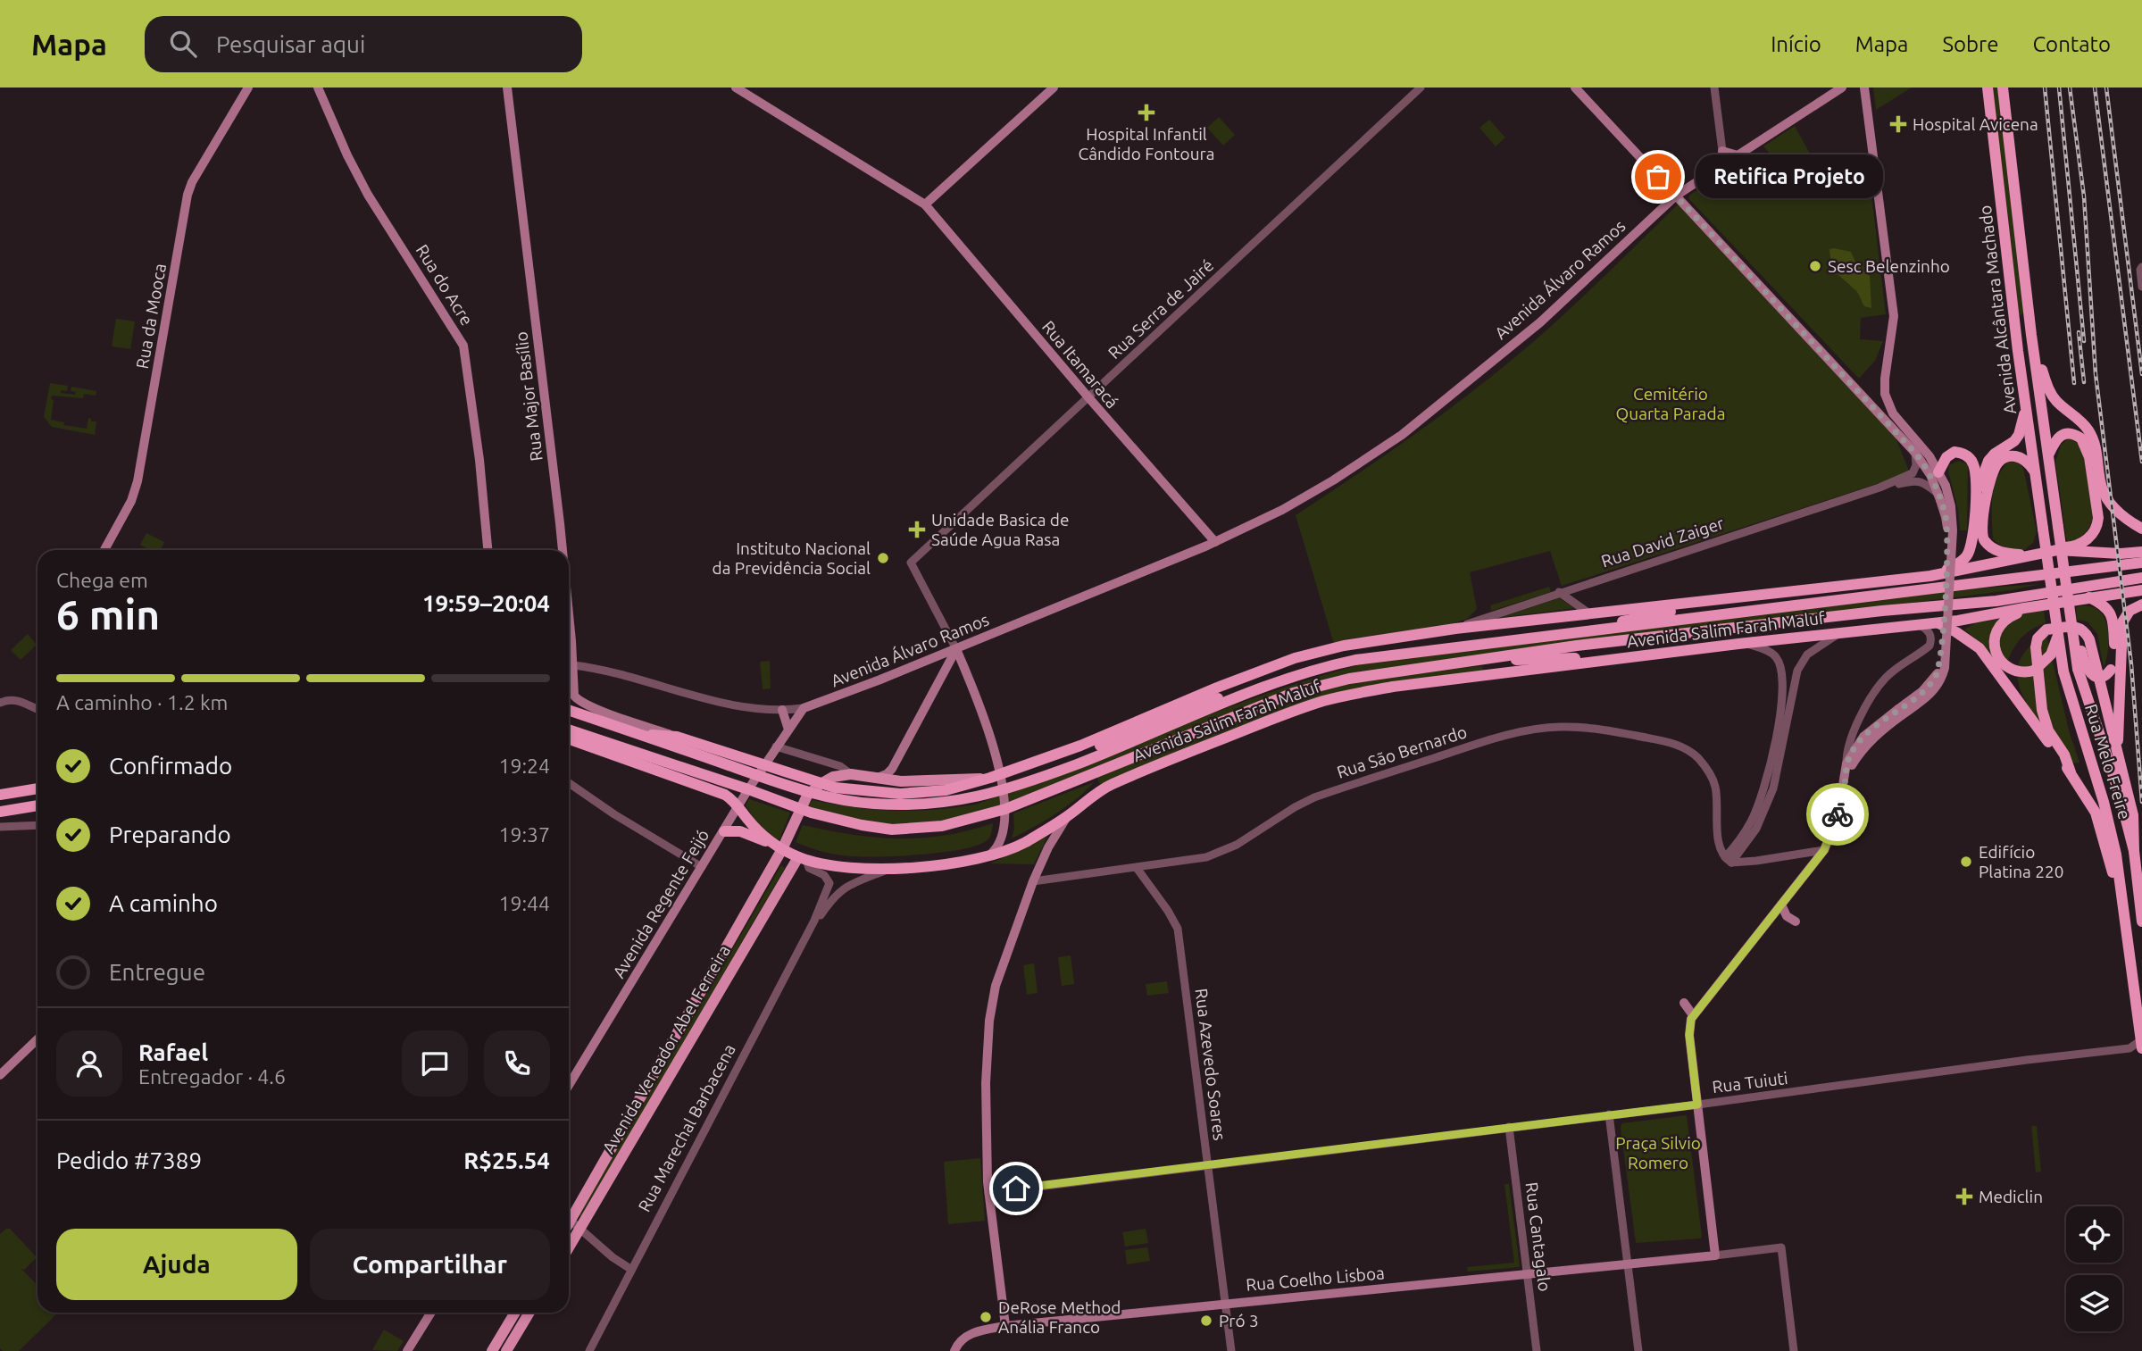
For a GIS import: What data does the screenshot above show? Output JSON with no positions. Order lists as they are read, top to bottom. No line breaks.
{"streets":{"highway":["Avenida Alcântara Machado","Avenida Salim Farah Maluf","Rua Melo Freire"],"main road":["Avenida Álvaro Ramos","Rua do Acre","Rua da Mooca","Rua Itamaracá","Rua Major Basílio","Avenida Regente Feijó","Avenida Vereador Abel Ferreira","Rua Coelho Lisboa"],"street":["Rua Serra de Jairé","Rua David Zaiger","Rua São Bernardo","Rua Azevedo Soares","Rua Tuiuti","Rua Marechal Barbacena","Rua Cantagalo"]},"crossings":[["Avenida Álvaro Ramos","Rua Serra de Jairé"],["Avenida Álvaro Ramos","Rua Itamaracá"],["Avenida Álvaro Ramos","Rua Major Basílio"],["Avenida Álvaro Ramos","Avenida Regente Feijó"],["Rua Serra de Jairé","Rua Itamaracá"],["Avenida Alcântara Machado","Rua Melo Freire"],["Rua Major Basílio","Avenida Salim Farah Maluf"],["Rua David Zaiger","Avenida Salim Farah Maluf"],["Avenida Salim Farah Maluf","Avenida Regente Feijó"],["Avenida Salim Farah Maluf","Avenida Vereador Abel Ferreira"],["Avenida Salim Farah Maluf","Rua Marechal Barbacena"],["Rua São Bernardo","Rua Azevedo Soares"],["Rua Melo Freire","Rua Tuiuti"],["Avenida Vereador Abel Ferreira","Rua Marechal Barbacena"],["Rua Azevedo Soares","Rua Tuiuti"],["Rua Azevedo Soares","Rua Coelho Lisboa"],["Rua Tuiuti","Rua Cantagalo"],["Rua Cantagalo","Rua Coelho Lisboa"]],"parks":["Cemitério Quarta Parada","Praça Silvio Romero"],"places":{"health":["Hospital Infantil Cândido Fontoura","Hospital Avicena","Unidade Basica de Saúde Agua Rasa","Mediclin"],"other":["Retifica Projeto","Sesc Belenzinho","Instituto Nacional da Previdência Social","Edifício Platina 220","DeRose Method Anália Franco","Pró 3"]},"page":{"header":"Mapa","search":"Pesquisar aqui","nav":["Início","Mapa","Sobre","Contato"],"bubble":"Retifica Projeto","heading":["6 min","Chega em","19:59–20:04"],"panel":["Rafael","Entregador · 4.6","Pedido #7389","R$25.54"],"bar":"A caminho · 1.2 km","list":[["Confirmado","19:24"],["Preparando","19:37"],["A caminho","19:44"],"Entregue"],"buttons":["Ajuda","Compartilhar"]}}
